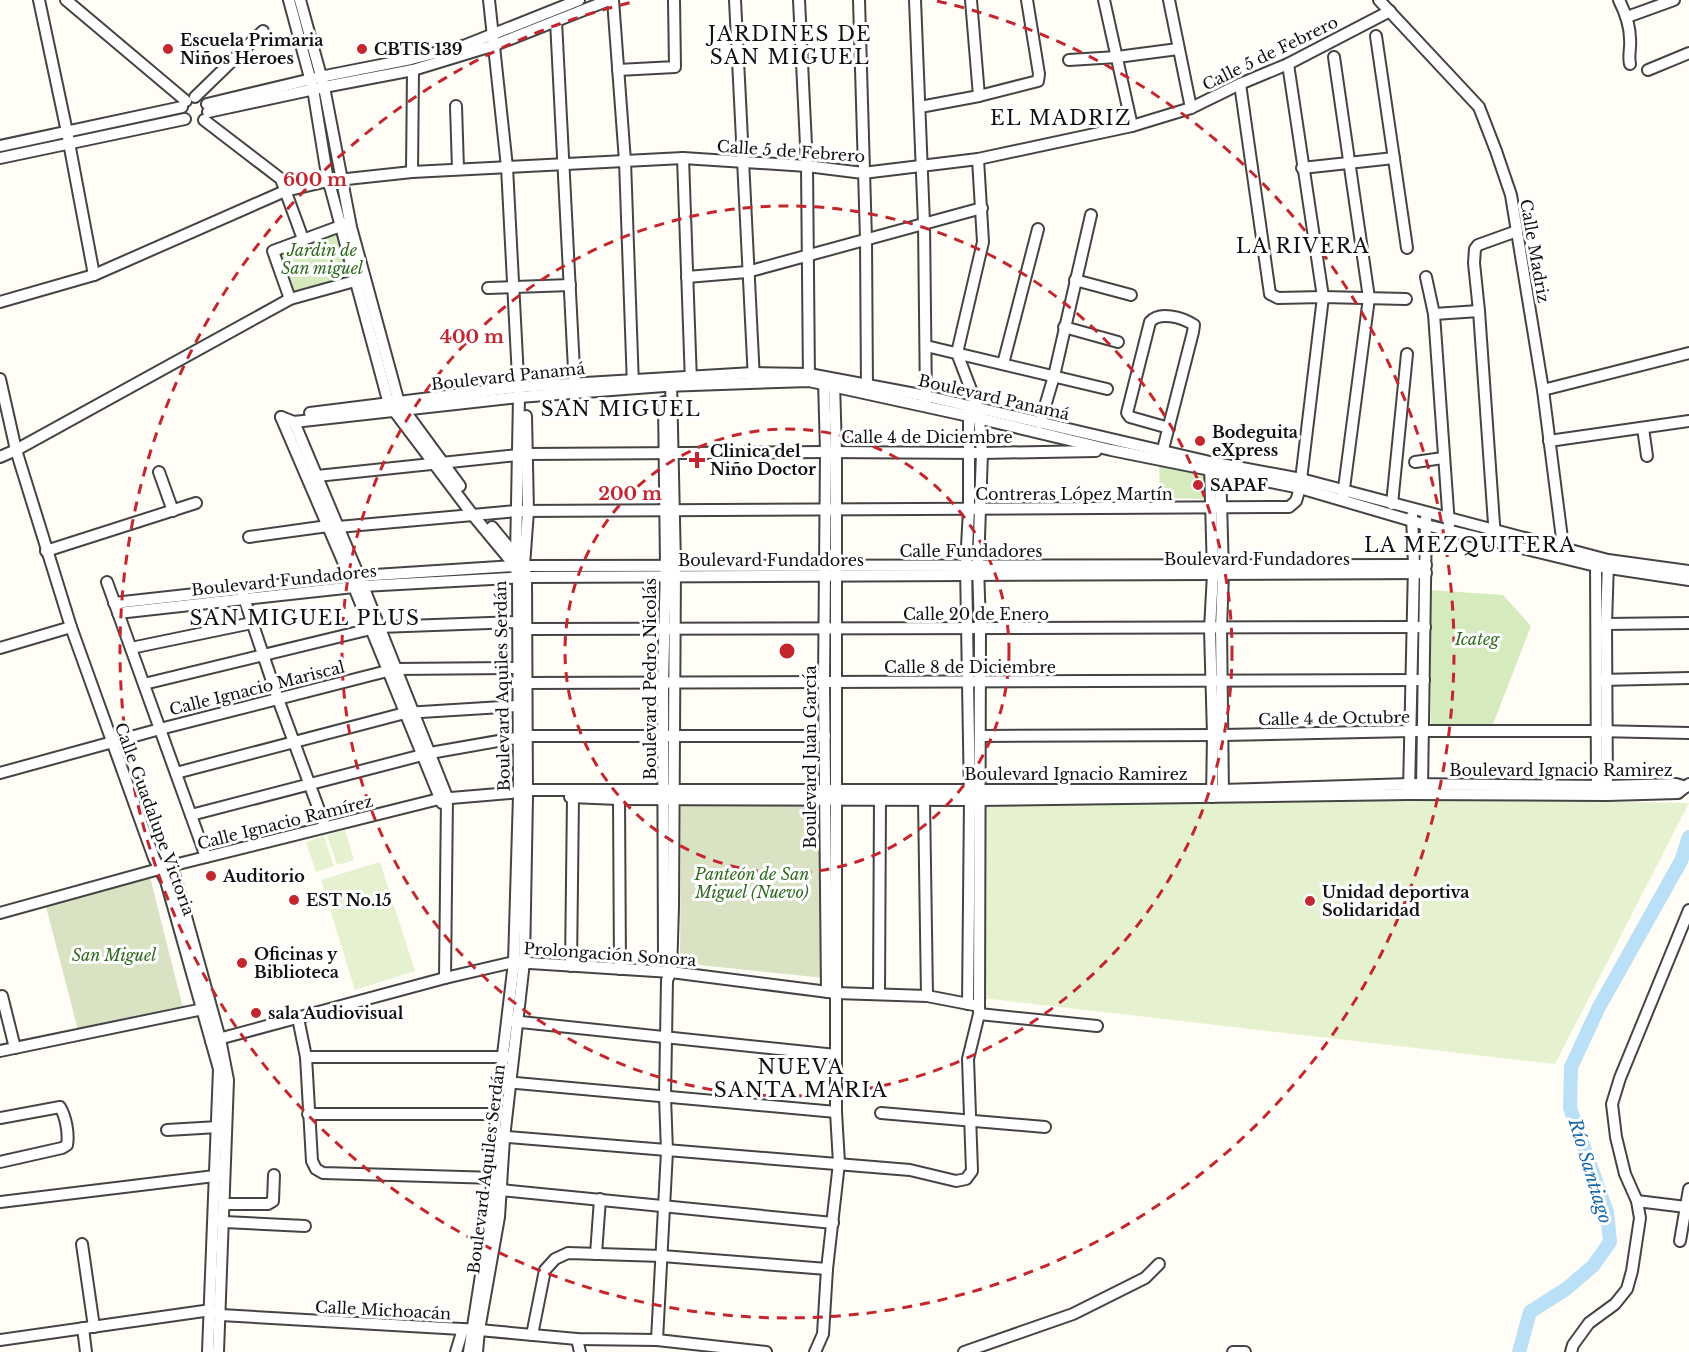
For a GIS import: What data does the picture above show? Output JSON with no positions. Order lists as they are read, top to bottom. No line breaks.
{"streets":{"street":["Calle 5 de Febrero","Calle Madriz","Boulevard Panamá","Calle 4 de Diciembre","Contreras López Martín","Calle Fundadores","Boulevard Fundadores","Calle 20 de Enero","Calle 8 de Diciembre","Boulevard Pedro Nicolás","Boulevard Aquiles Serdán","Calle Ignacio Mariscal","Calle 4 de Octubre","Boulevard Juan García","Boulevard Ignacio Ramirez","Calle Guadalupe Victoria","Calle Ignacio Ramírez","Prolongación Sonora","Calle Michoacán"]},"crossings":[["Calle 5 de Febrero","Calle Madriz"],["Calle Madriz","Boulevard Panamá"],["Boulevard Panamá","Calle 4 de Diciembre"],["Boulevard Panamá","Contreras López Martín"],["Boulevard Panamá","Boulevard Pedro Nicolás"],["Boulevard Panamá","Boulevard Juan García"],["Calle 4 de Diciembre","Boulevard Pedro Nicolás"],["Calle 4 de Diciembre","Boulevard Juan García"],["Contreras López Martín","Boulevard Pedro Nicolás"],["Contreras López Martín","Boulevard Juan García"],["Calle Fundadores","Boulevard Fundadores"],["Calle Fundadores","Boulevard Pedro Nicolás"],["Calle Fundadores","Boulevard Juan García"],["Boulevard Fundadores","Boulevard Pedro Nicolás"],["Boulevard Fundadores","Boulevard Aquiles Serdán"],["Calle 20 de Enero","Boulevard Pedro Nicolás"],["Calle 20 de Enero","Boulevard Aquiles Serdán"],["Calle 20 de Enero","Boulevard Juan García"],["Calle 8 de Diciembre","Boulevard Pedro Nicolás"],["Calle 8 de Diciembre","Boulevard Aquiles Serdán"],["Calle 8 de Diciembre","Boulevard Juan García"],["Boulevard Pedro Nicolás","Boulevard Ignacio Ramirez"],["Boulevard Pedro Nicolás","Prolongación Sonora"],["Boulevard Pedro Nicolás","Calle Michoacán"],["Boulevard Aquiles Serdán","Calle Ignacio Mariscal"],["Boulevard Aquiles Serdán","Boulevard Ignacio Ramirez"],["Boulevard Aquiles Serdán","Calle Ignacio Ramírez"],["Boulevard Aquiles Serdán","Prolongación Sonora"],["Boulevard Aquiles Serdán","Calle Michoacán"],["Calle Ignacio Mariscal","Calle Guadalupe Victoria"],["Boulevard Juan García","Boulevard Ignacio Ramirez"],["Boulevard Juan García","Prolongación Sonora"],["Boulevard Ignacio Ramirez","Calle Ignacio Ramírez"],["Calle Guadalupe Victoria","Calle Ignacio Ramírez"],["Calle Guadalupe Victoria","Prolongación Sonora"],["Calle Guadalupe Victoria","Calle Michoacán"]],"districts":["JARDINES DE SAN MIGUEL","EL MADRIZ","LA RIVERA","SAN MIGUEL","LA MEZQUITERA","SAN MIGUEL PLUS","NUEVA SANTA MARIA"],"water":["Río Santiago"],"parks":["Jardin de San miguel","Icateg","Panteón de San Miguel (Nuevo)","San Miguel"],"places":{"other":["Escuela Primaria Niños Heroes","CBTIS 139","Bodeguita eXpress","SAPAF","Auditorio","EST No.15","Unidad deportiva Solidaridad","Oficinas y Biblioteca","sala Audiovisual"],"health":["Clinica del Niño Doctor"]},"rings":["600 m","400 m","200 m"]}
